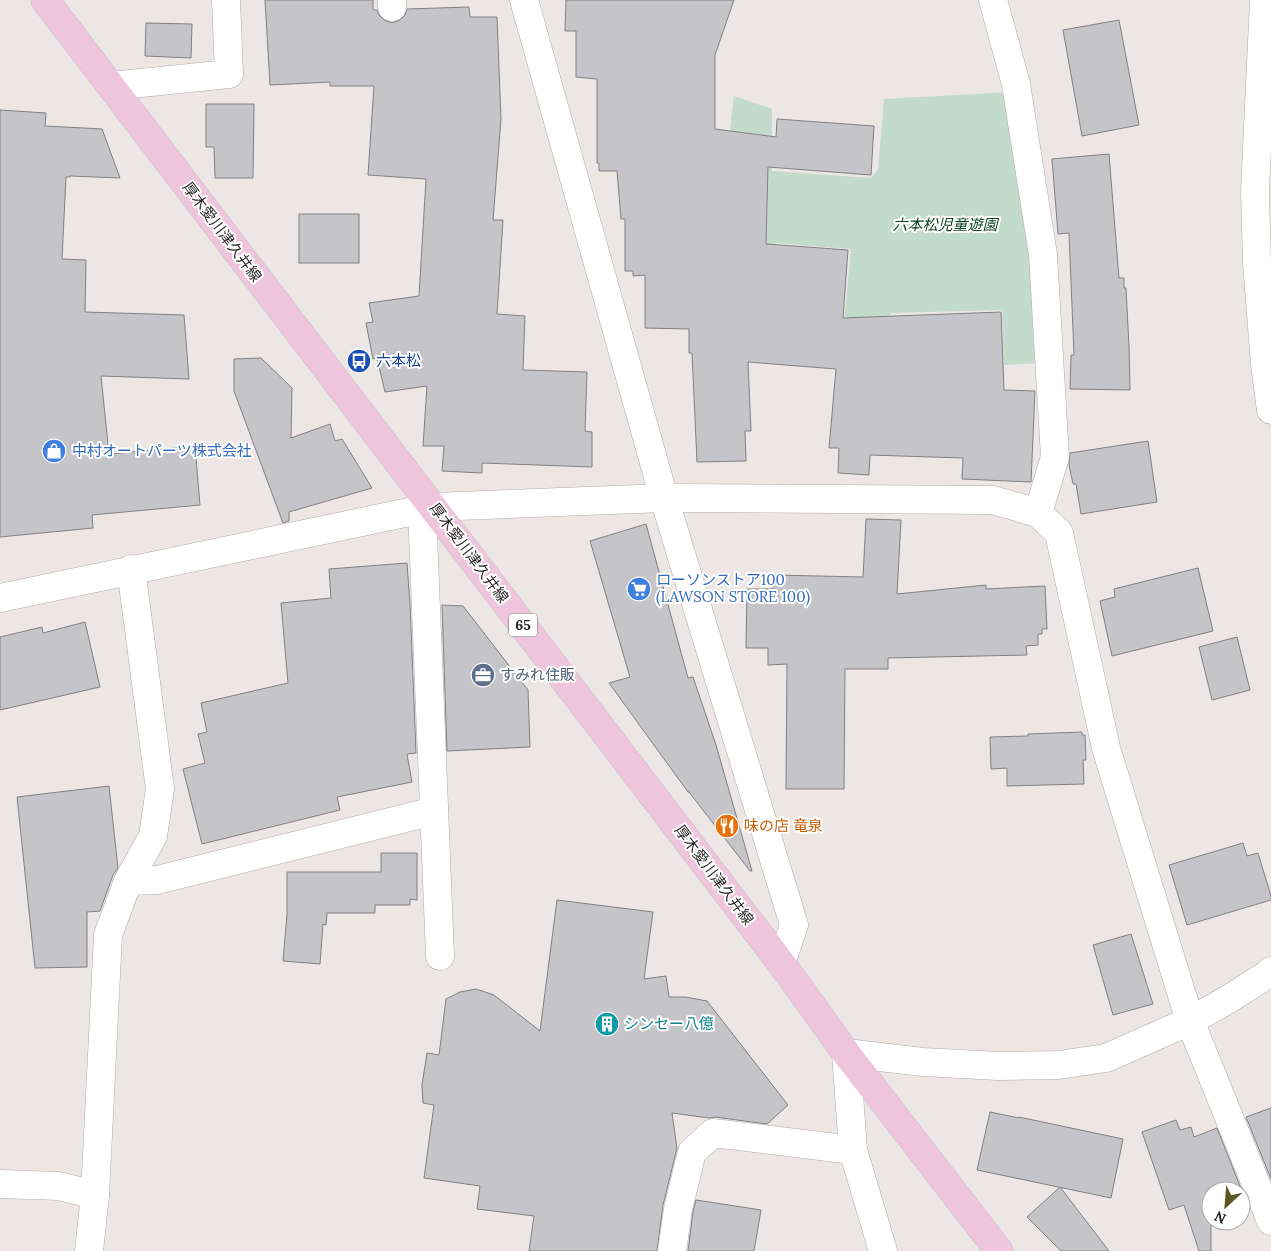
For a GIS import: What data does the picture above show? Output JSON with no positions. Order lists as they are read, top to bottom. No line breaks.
{"streets":{"main road":["厚木愛川津久井線","65"]},"parks":["六本松児童遊園"],"places":{"bus stop":["六本松"],"shop":["中村オートパーツ株式会社"],"supermarket":["ローソンストア100 (LAWSON STORE 100)"],"office":["すみれ住販"],"restaurant":["味の店 竜泉"],"building":["シンセー八億"]},"north":"bottom left"}
